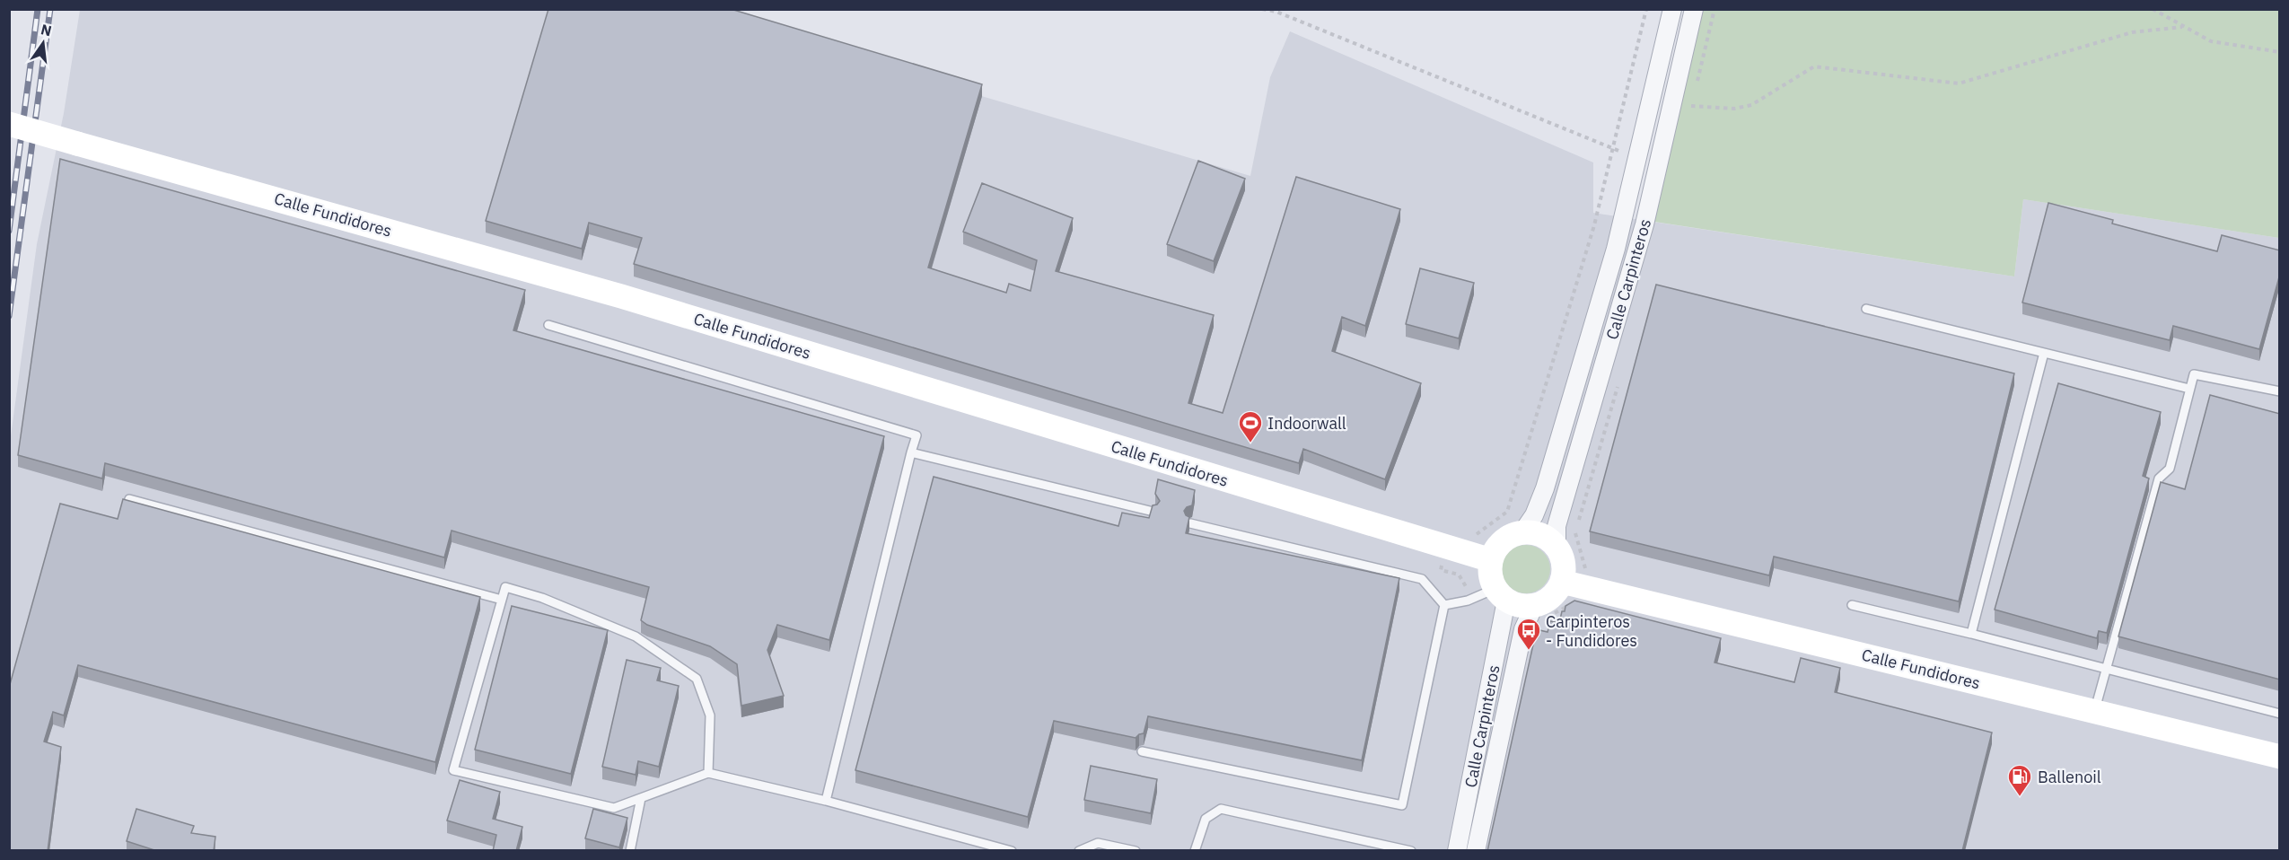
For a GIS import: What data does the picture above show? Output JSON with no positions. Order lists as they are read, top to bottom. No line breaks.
{"streets":{"street":["Calle Fundidores","Calle Carpinteros"]},"crossings":[["Calle Fundidores","Calle Carpinteros"]],"places":{"sports":["Indoorwall"],"bus stop":["Carpinteros - Fundidores"],"fuel station":["Ballenoil"]},"north":"top"}
